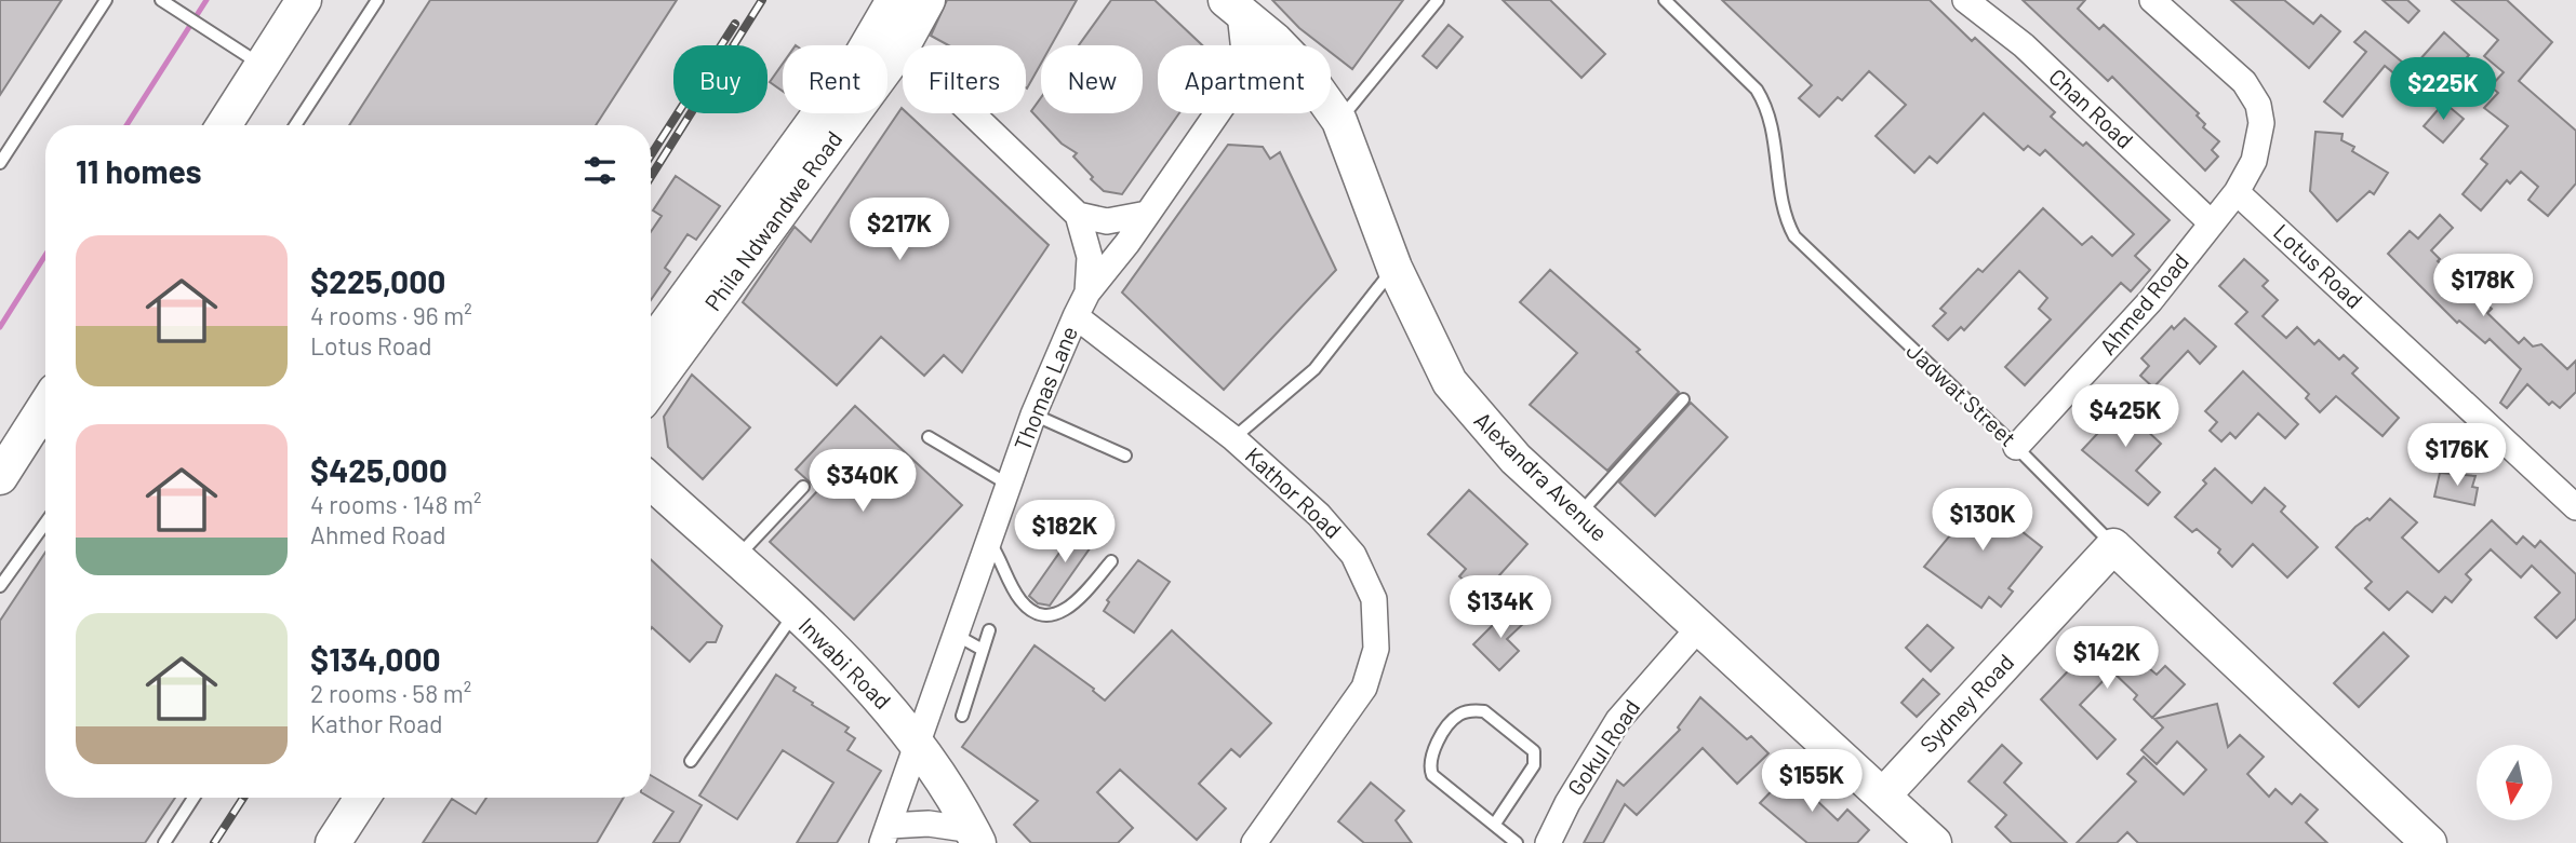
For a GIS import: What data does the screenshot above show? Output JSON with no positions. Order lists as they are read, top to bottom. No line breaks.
{"streets":{"street":["Chan Road","Phila Ndwandwe Road","Lotus Road","Ahmed Road","Thomas Lane","Jadwat Street","Alexandra Avenue","Kathor Road","Inwabi Road","Sydney Road","Gokul Road"]},"crossings":[["Chan Road","Ahmed Road"],["Lotus Road","Ahmed Road"],["Ahmed Road","Jadwat Street"],["Thomas Lane","Kathor Road"],["Thomas Lane","Inwabi Road"],["Jadwat Street","Sydney Road"],["Alexandra Avenue","Sydney Road"],["Alexandra Avenue","Gokul Road"]],"north":"bottom","page":{"chip":["Buy","Rent","Filters","New","Apartment"],"price":["$225K","$217K","$178K","$425K","$176K","$340K","$130K","$182K","$134K","$142K","$155K"],"heading":"11 homes","list":[{"name":"$225,000","note":"4 rooms · 96 m² · Lotus Road"},{"name":"$425,000","note":"4 rooms · 148 m² · Ahmed Road"},{"name":"$134,000","note":"2 rooms · 58 m² · Kathor Road"}]}}
